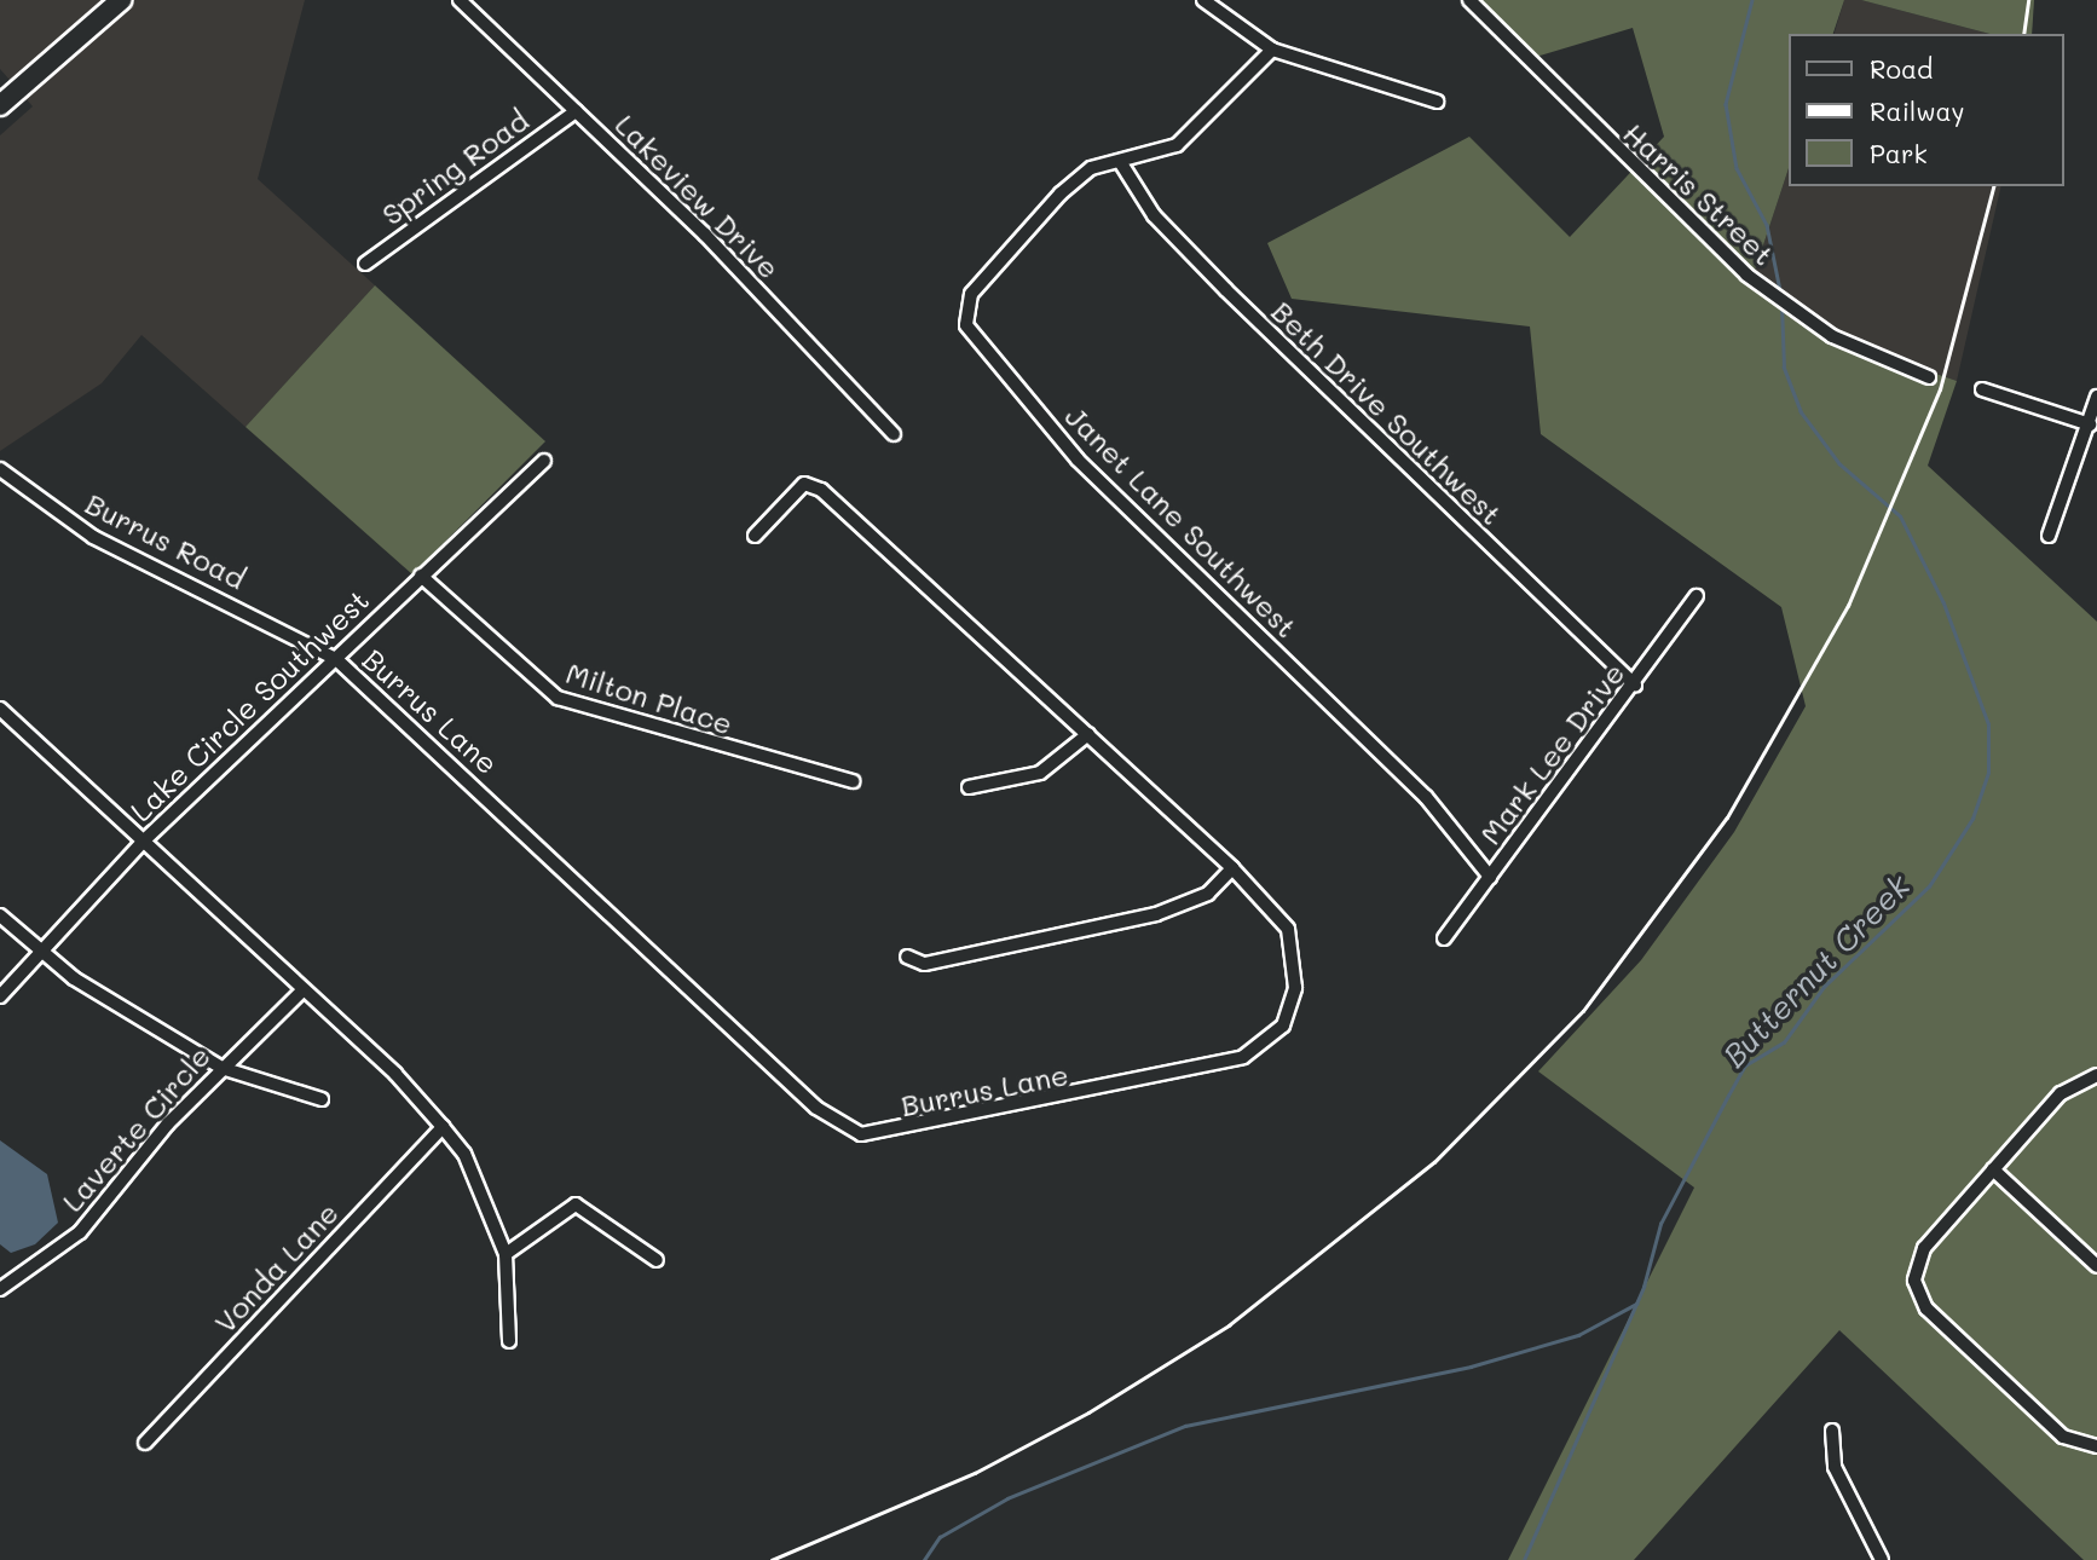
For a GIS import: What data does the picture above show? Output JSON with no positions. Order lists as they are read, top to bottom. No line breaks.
{"streets":{"street":["Spring Road","Harris Street","Lakeview Drive","Beth Drive Southwest","Janet Lane Southwest","Burrus Road","Milton Place","Lake Circle Southwest","Burrus Lane","Mark Lee Drive","Laverte Circle","Vonda Lane"]},"crossings":[["Spring Road","Lakeview Drive"],["Beth Drive Southwest","Janet Lane Southwest"],["Beth Drive Southwest","Mark Lee Drive"],["Janet Lane Southwest","Mark Lee Drive"],["Burrus Road","Lake Circle Southwest"],["Burrus Road","Burrus Lane"],["Milton Place","Lake Circle Southwest"],["Lake Circle Southwest","Burrus Lane"]],"water":["Butternut Creek"],"legend":["Road","Railway","Park"]}
